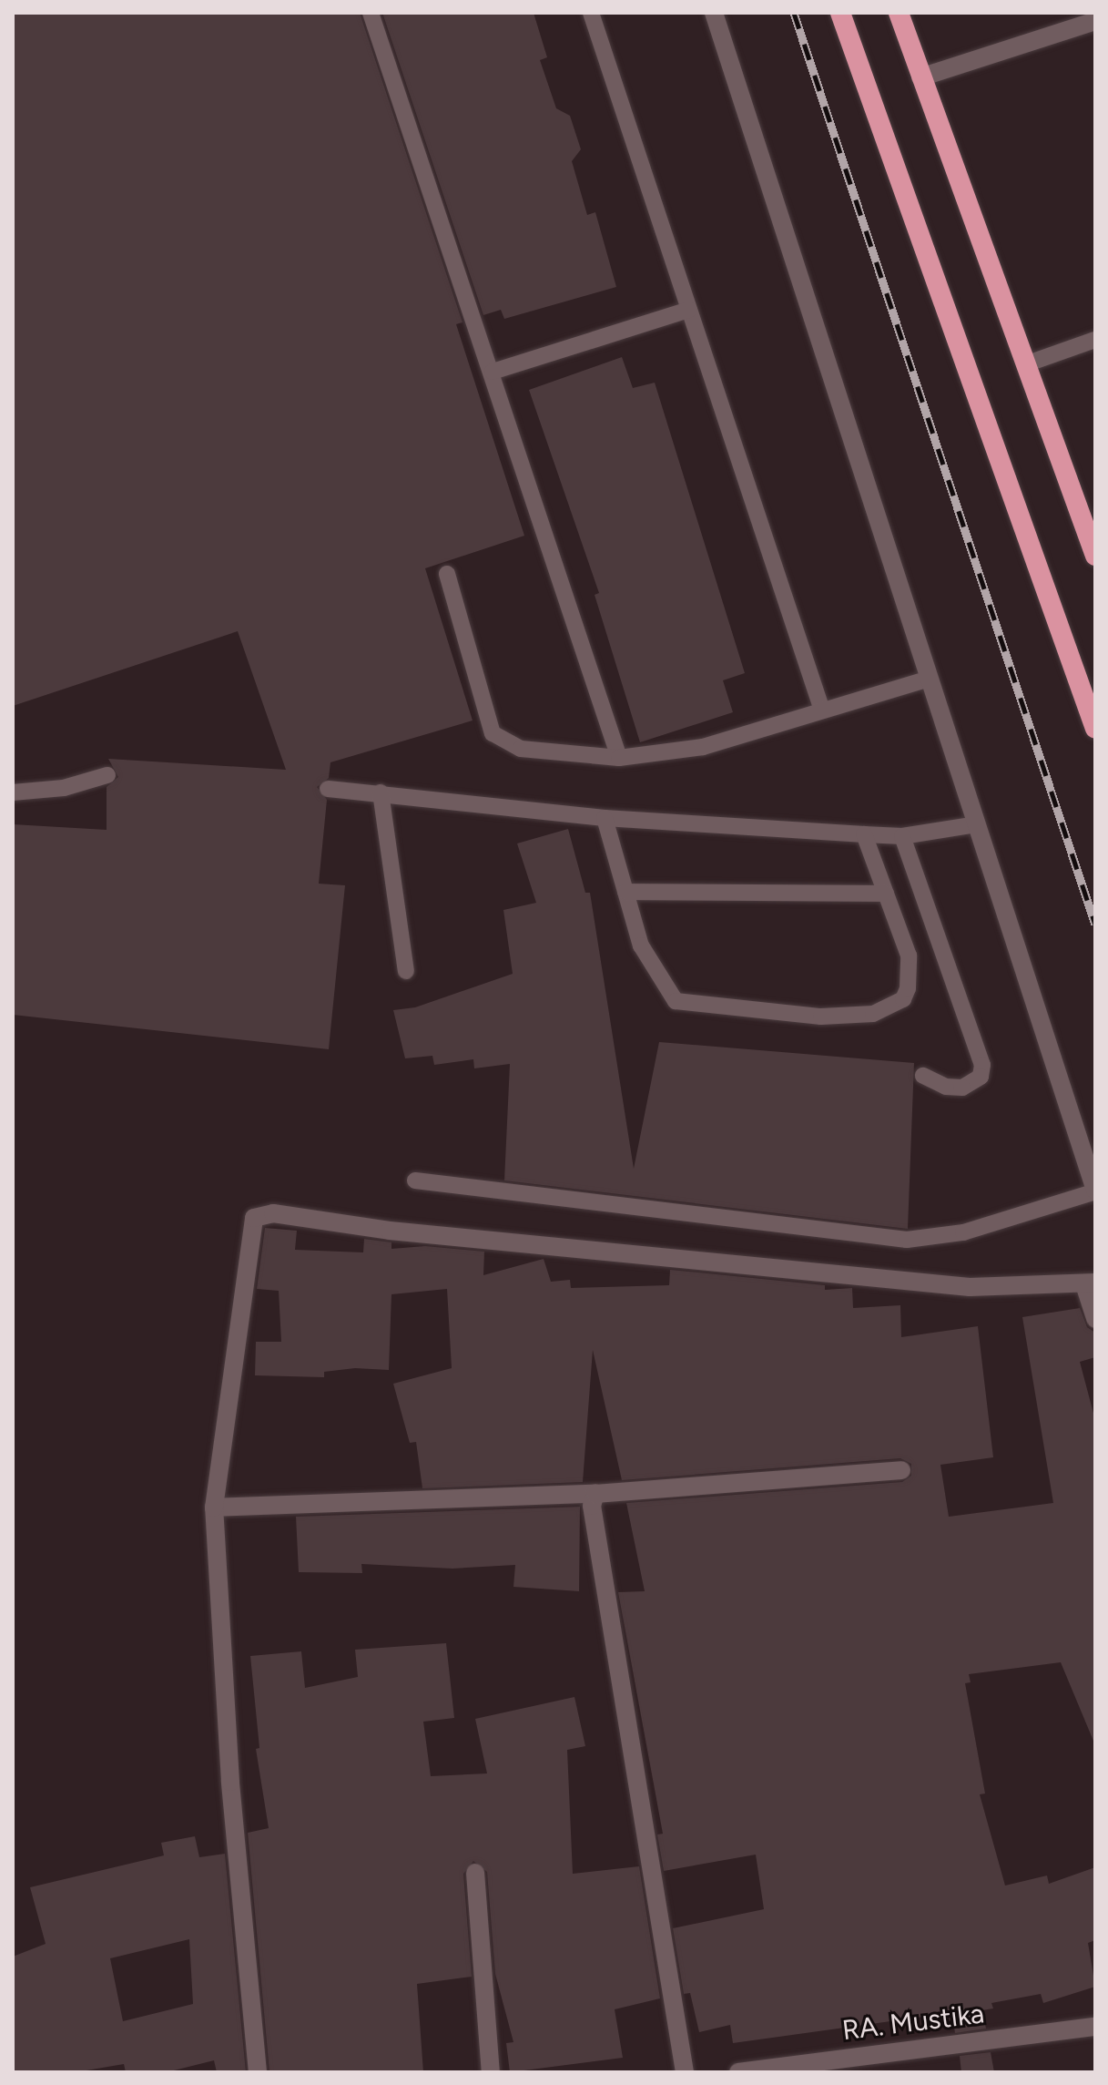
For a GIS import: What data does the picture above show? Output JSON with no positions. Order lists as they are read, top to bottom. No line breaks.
{"streets":{"street":["RA. Mustika"]}}
